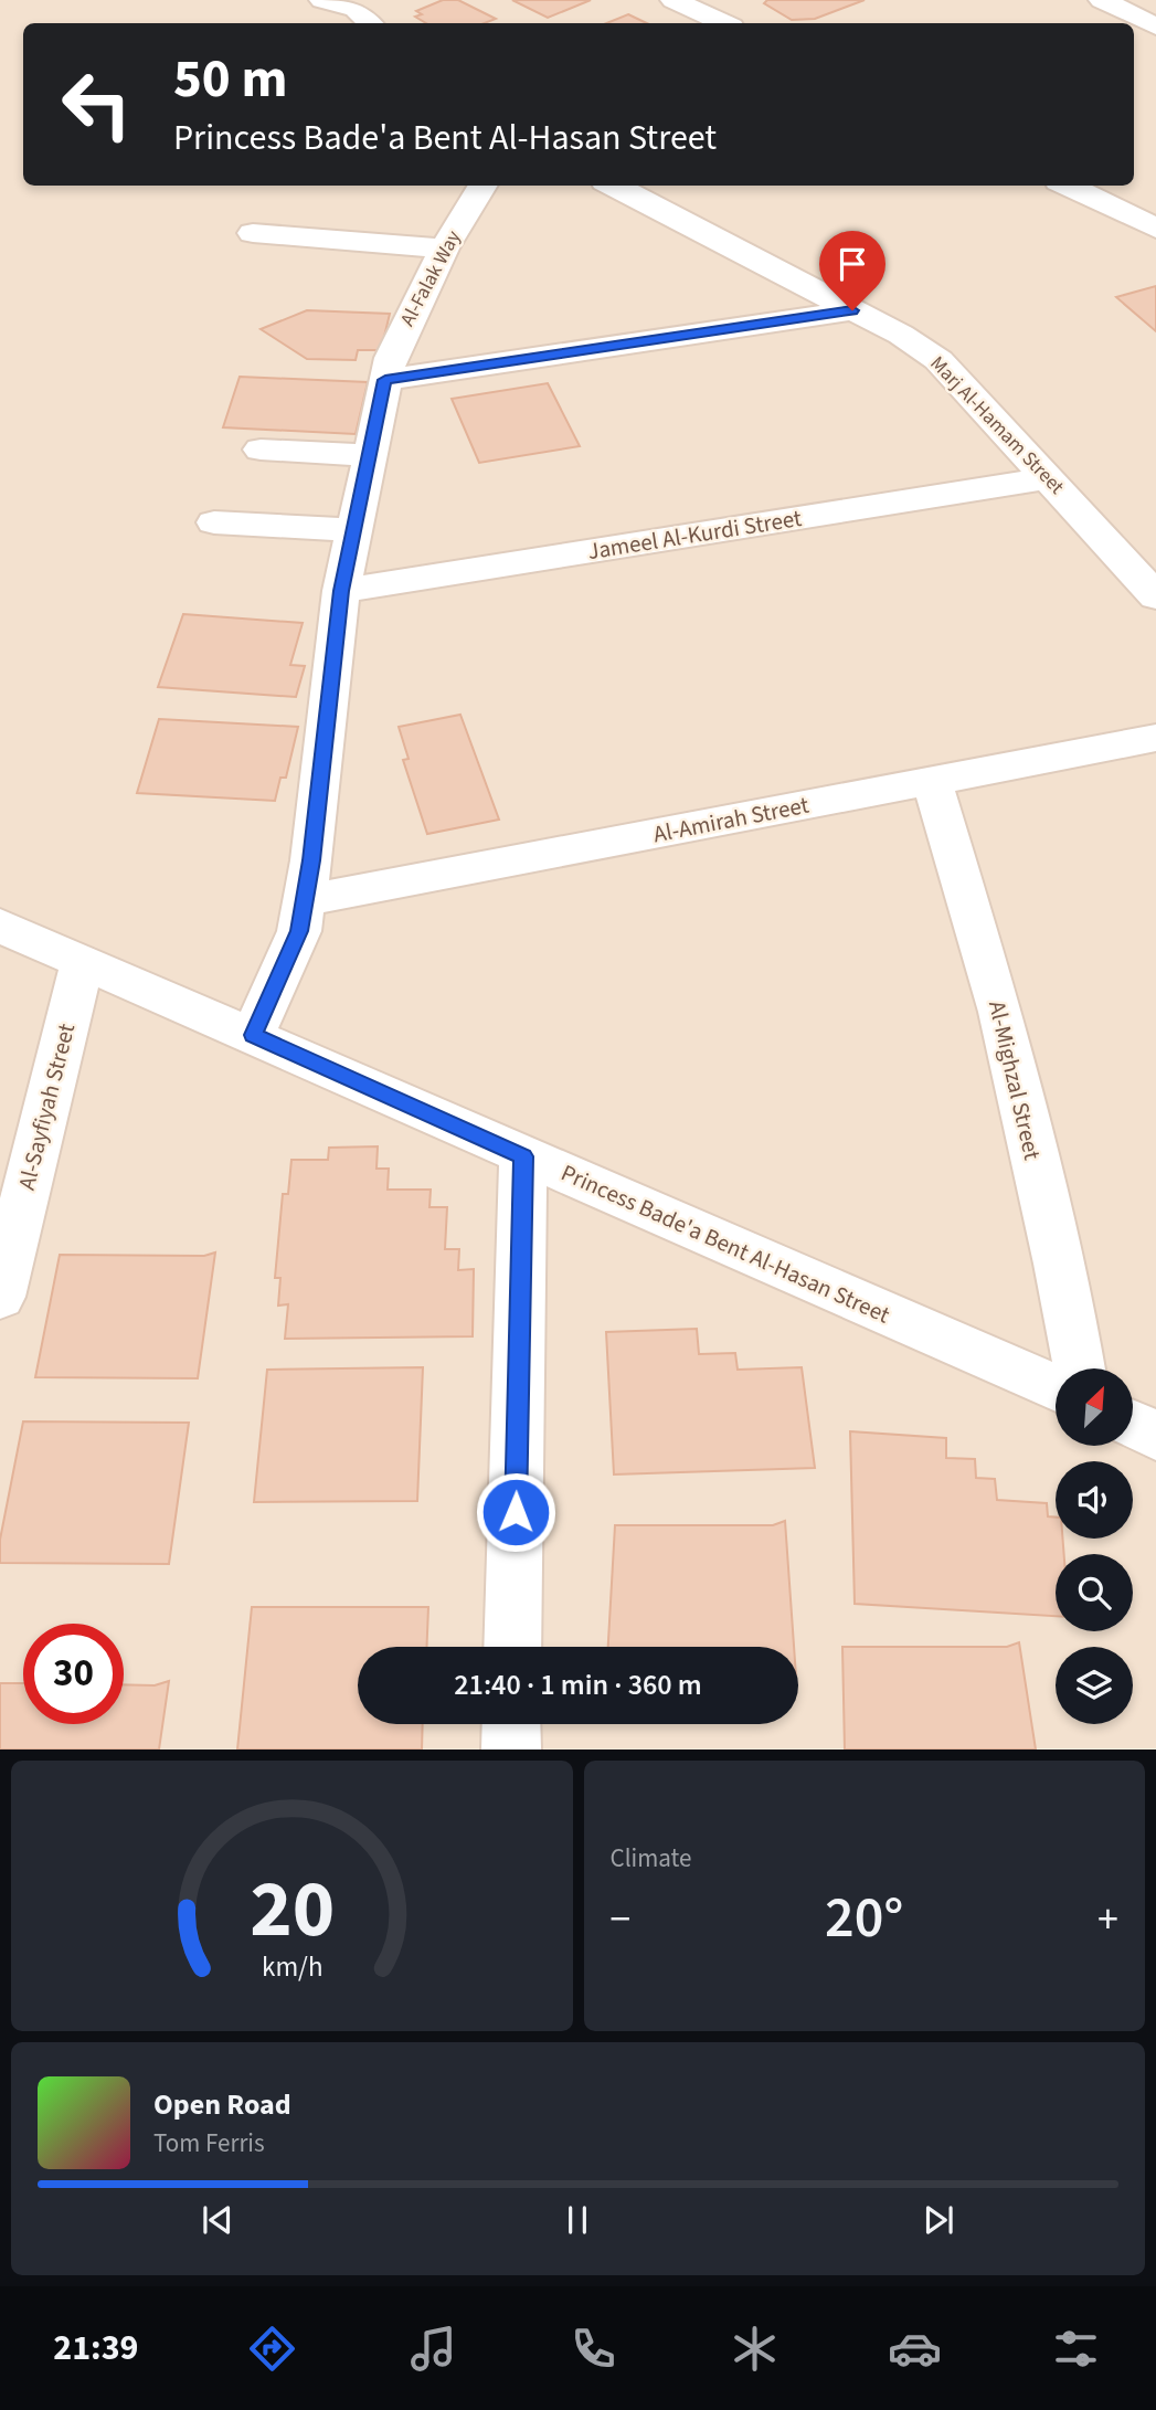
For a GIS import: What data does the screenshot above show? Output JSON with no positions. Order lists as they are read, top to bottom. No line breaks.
{"streets":{"street":["Al-Falak Way","Marj Al-Hamam Street","Jameel Al-Kurdi Street","Al-Amirah Street","Al-Mighzal Street","Al-Sayfiyah Street","Princess Bade'a Bent Al-Hasan Street"]},"crossings":[["Al-Falak Way","Jameel Al-Kurdi Street"],["Al-Falak Way","Al-Amirah Street"],["Al-Falak Way","Princess Bade'a Bent Al-Hasan Street"],["Marj Al-Hamam Street","Jameel Al-Kurdi Street"],["Al-Amirah Street","Al-Mighzal Street"],["Al-Sayfiyah Street","Princess Bade'a Bent Al-Hasan Street"]],"north":"top right","page":{"turn":["50 m","Princess Bade'a Bent Al-Hasan Street"],"limit":"30","trip":"21:40 · 1 min · 360 m","tile":"Climate","heat":["−","20°","+"],"song":["Open Road","Tom Ferris"],"tabs":"21:39","gauge":["20","km/h"]}}
